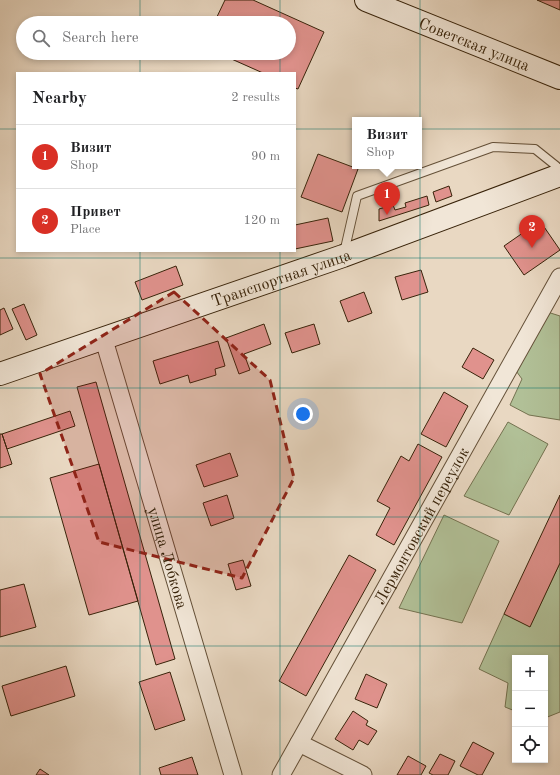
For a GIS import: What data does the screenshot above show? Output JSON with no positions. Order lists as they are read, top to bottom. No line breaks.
{"streets":{"main road":["Советская улица","Транспортная улица"],"street":["Лермонтовский переулок","улица Лобкова"]},"crossings":[["Транспортная улица","улица Лобкова"]],"page":{"search":"Search here","heading":["Nearby","2 results"],"popup":["Визит","Shop"],"list":[{"mark":"1","name":"Визит","note":"Shop","value":"90 m"},{"mark":"2","name":"Привет","note":"Place","value":"120 m"}],"pins":["1","2"],"map_buttons":["+","−"]}}
